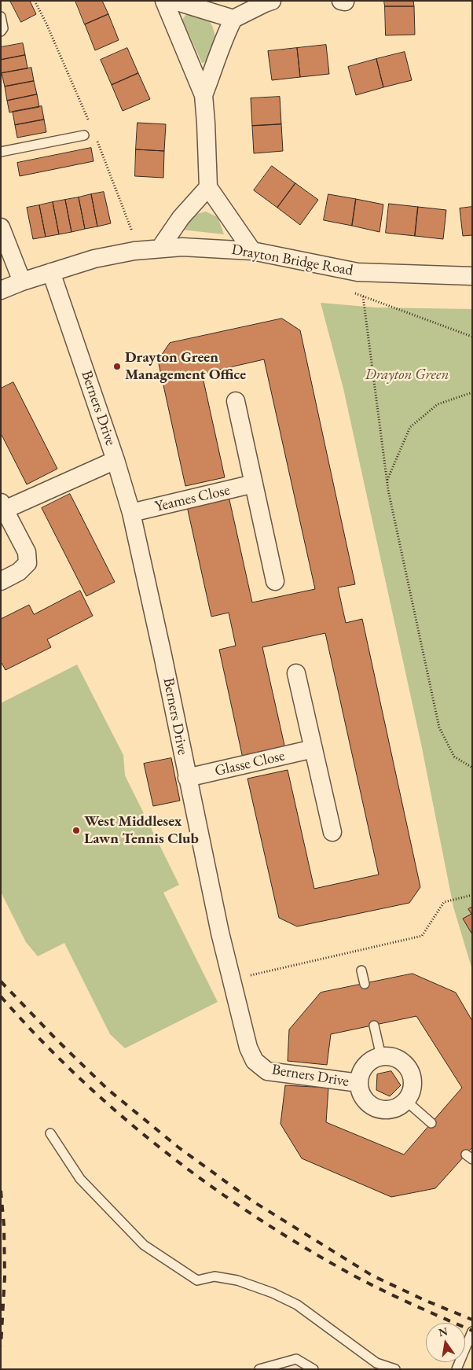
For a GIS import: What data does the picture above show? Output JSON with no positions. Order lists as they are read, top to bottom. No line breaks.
{"streets":{"street":["Drayton Bridge Road","Berners Drive","Yeames Close","Glasse Close"]},"crossings":[["Drayton Bridge Road","Berners Drive"],["Berners Drive","Yeames Close"],["Berners Drive","Glasse Close"]],"parks":["Drayton Green"],"places":["Drayton Green Management Office","West Middlesex Lawn Tennis Club"],"north":"top"}
